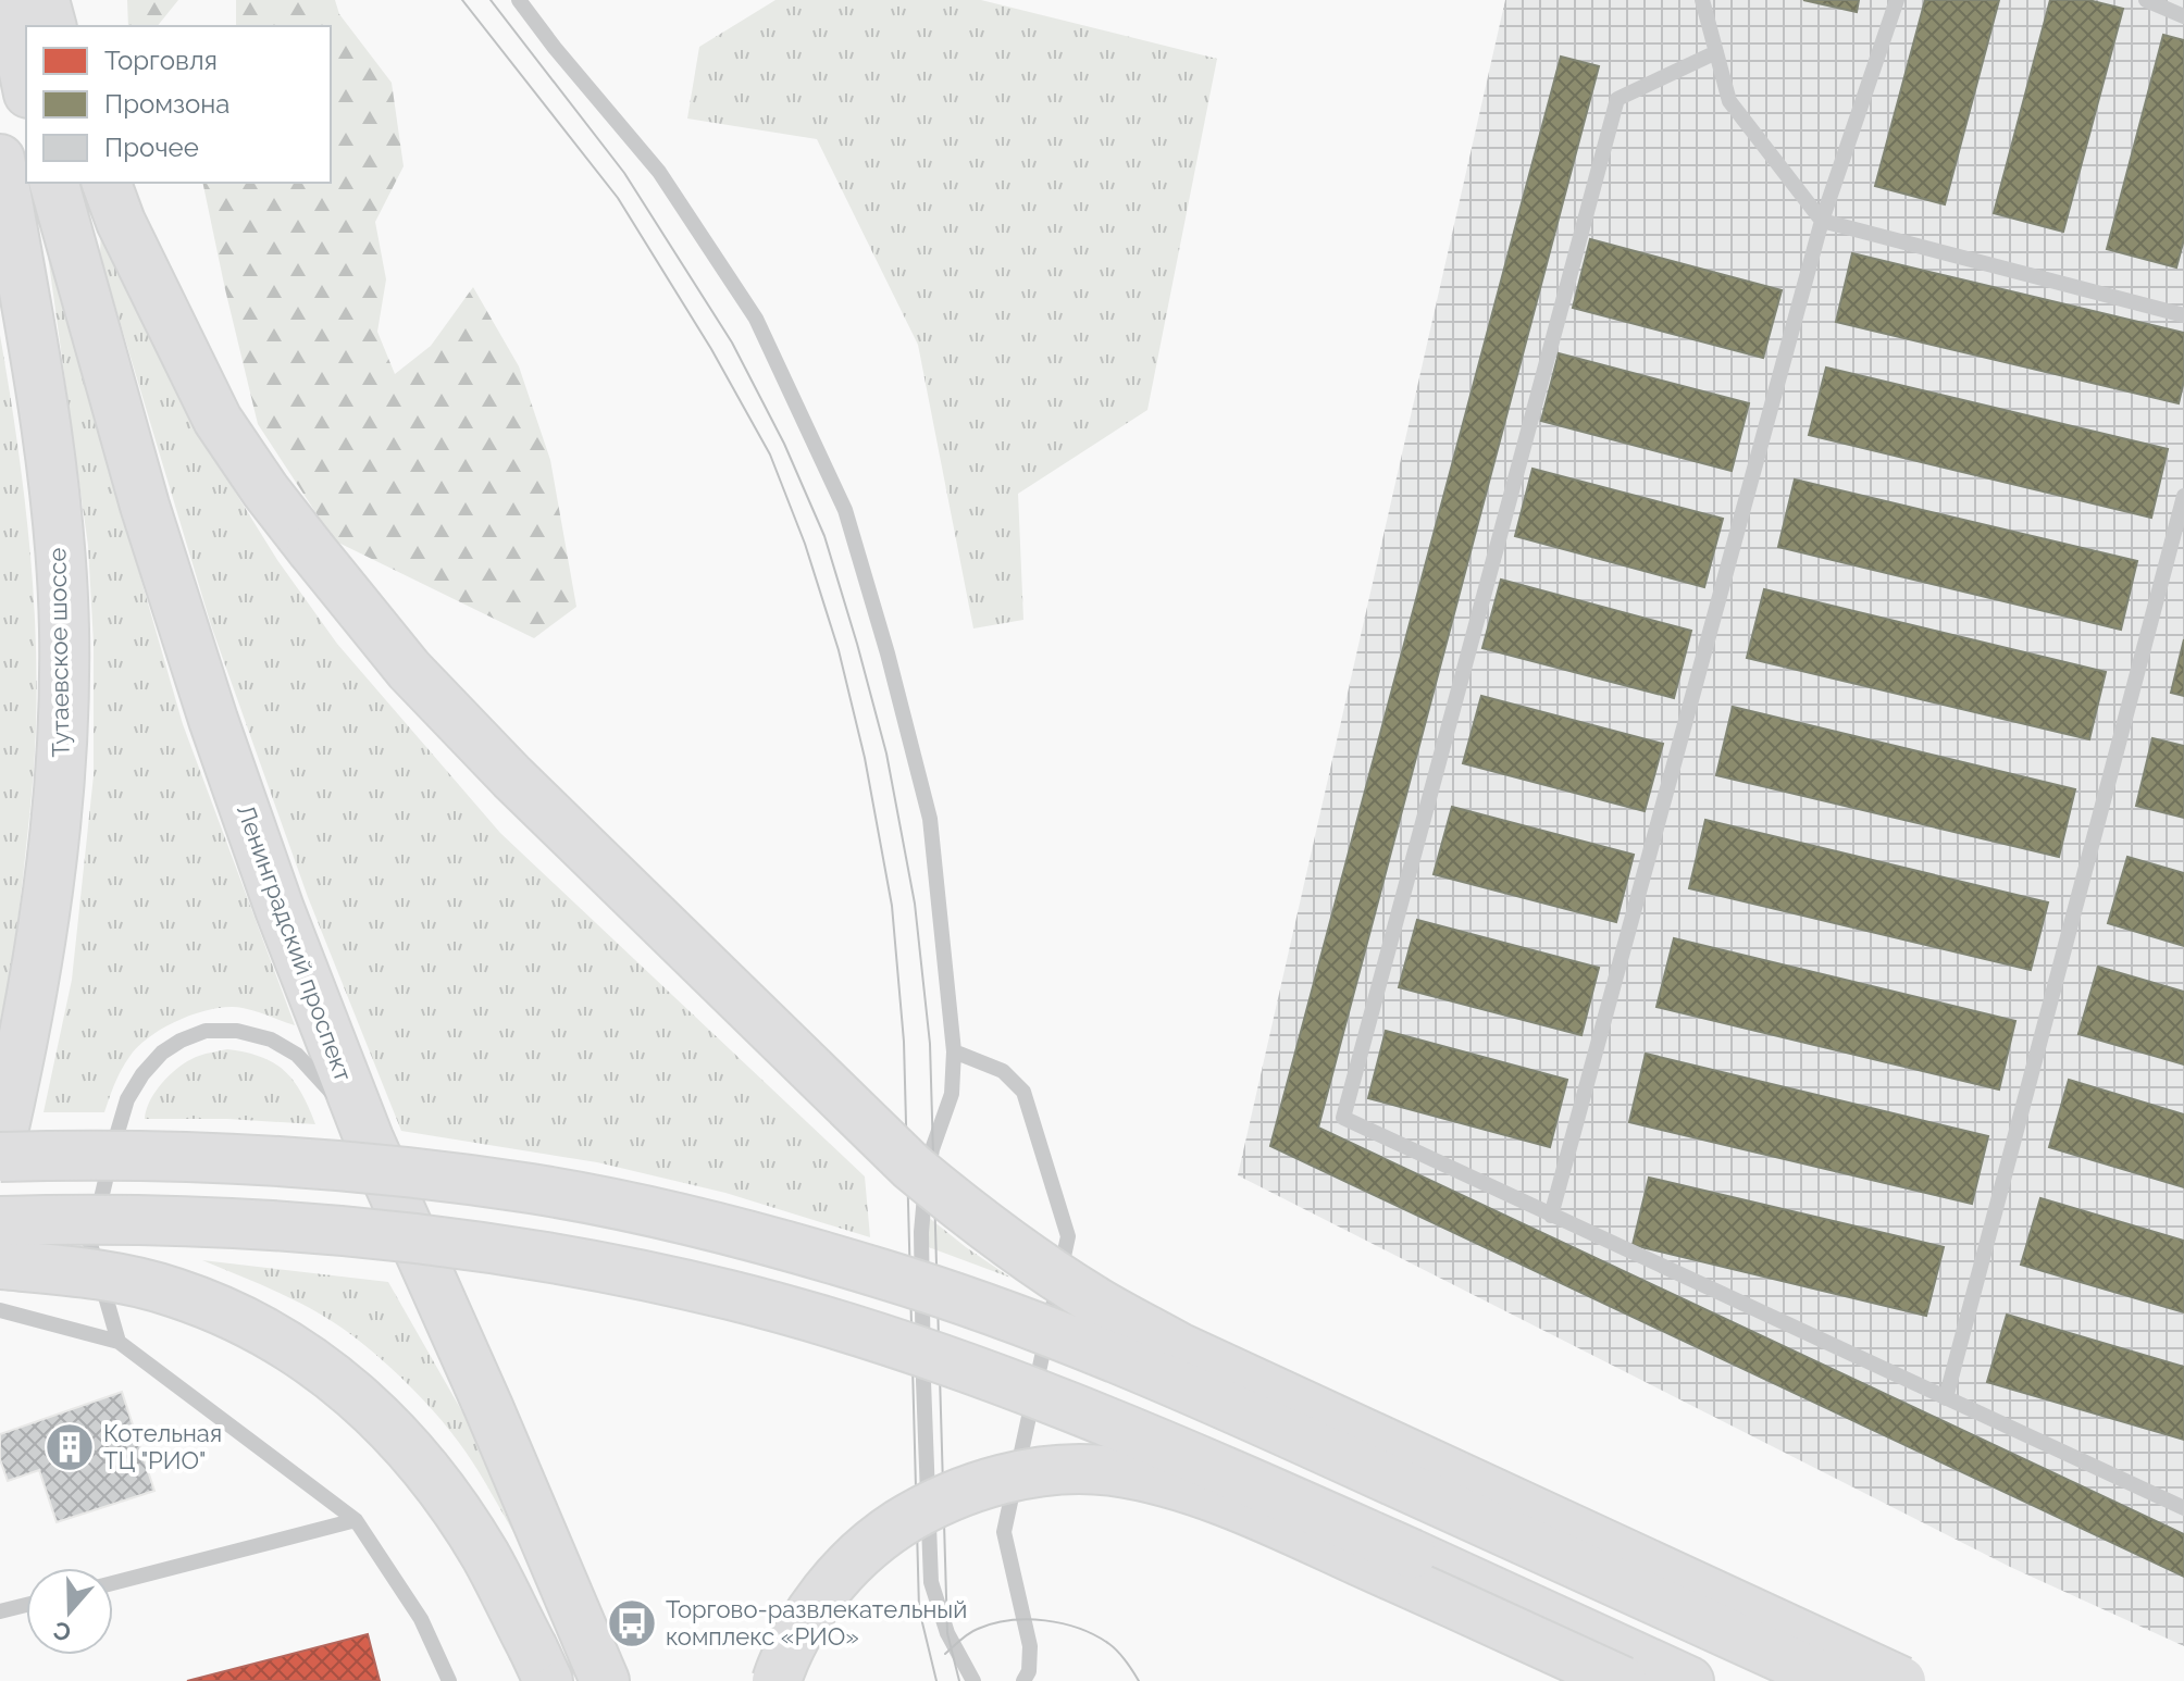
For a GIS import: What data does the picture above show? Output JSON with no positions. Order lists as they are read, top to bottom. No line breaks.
{"streets":{"main road":["Тутаевское шоссе","Ленинградский проспект"]},"places":{"building":["Котельная ТЦ \"РИО\""],"bus stop":["Торгово-развлекательный комплекс «РИО»"]},"legend":["Торговля","Промзона","Прочее"],"north":"bottom"}
